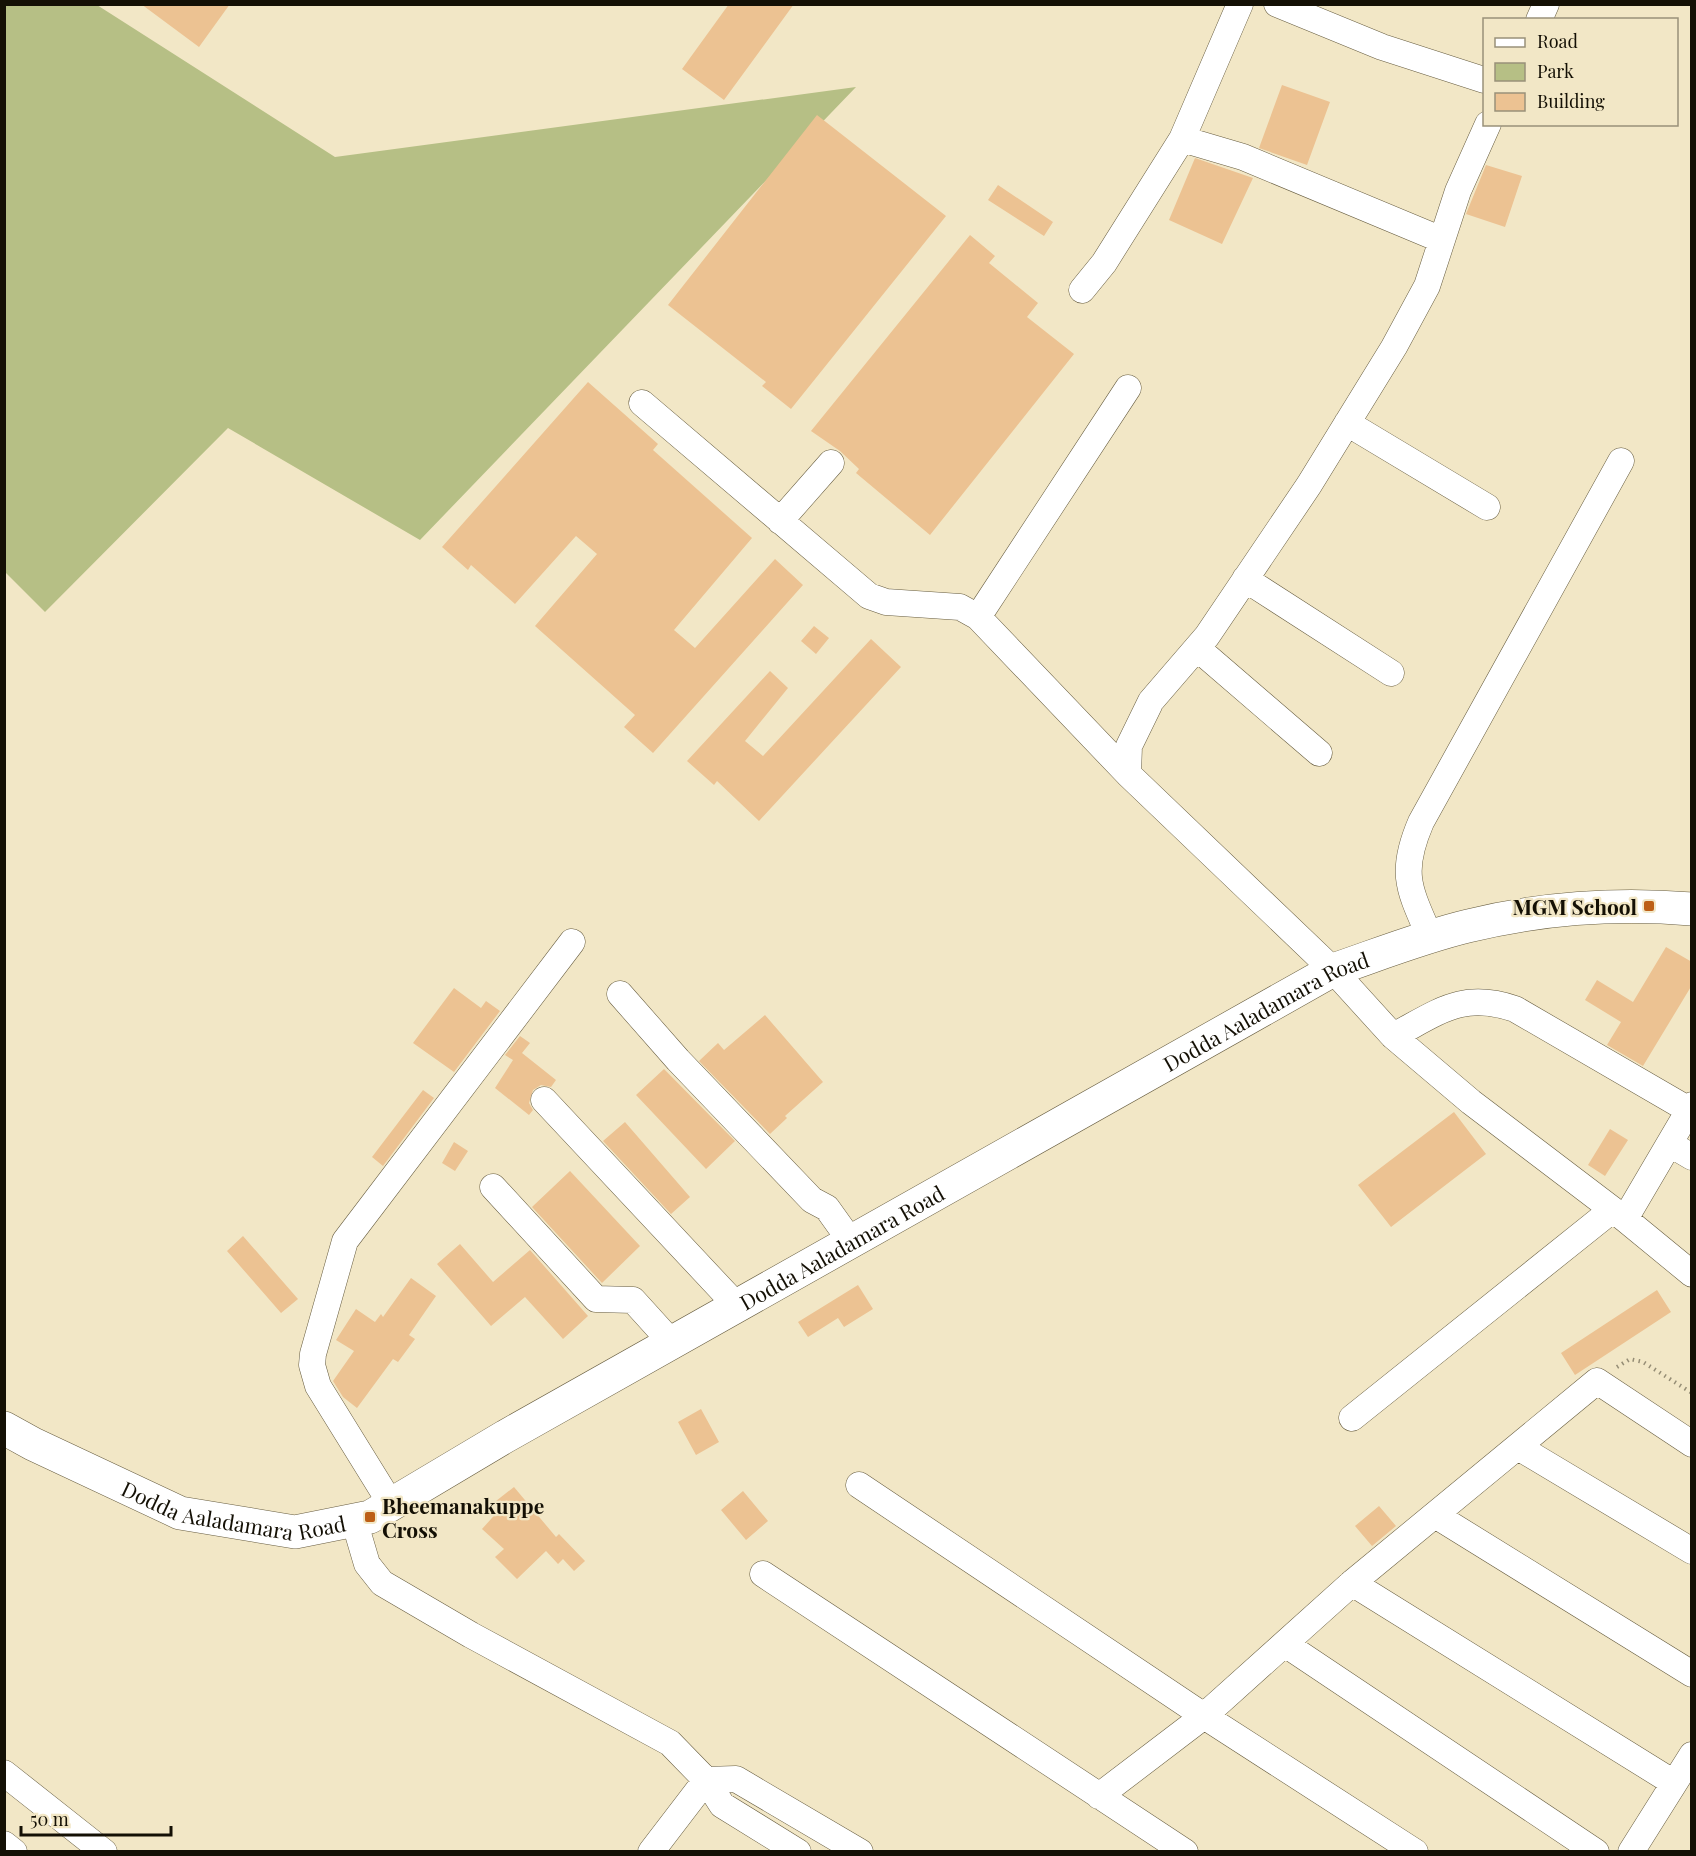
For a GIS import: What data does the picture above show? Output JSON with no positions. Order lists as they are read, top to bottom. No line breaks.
{"streets":{"main road":["Dodda Aaladamara Road"]},"places":{"transit":["MGM School","Bheemanakuppe Cross"]},"legend":["Road","Park","Building"],"scale_bar":"50 m"}
